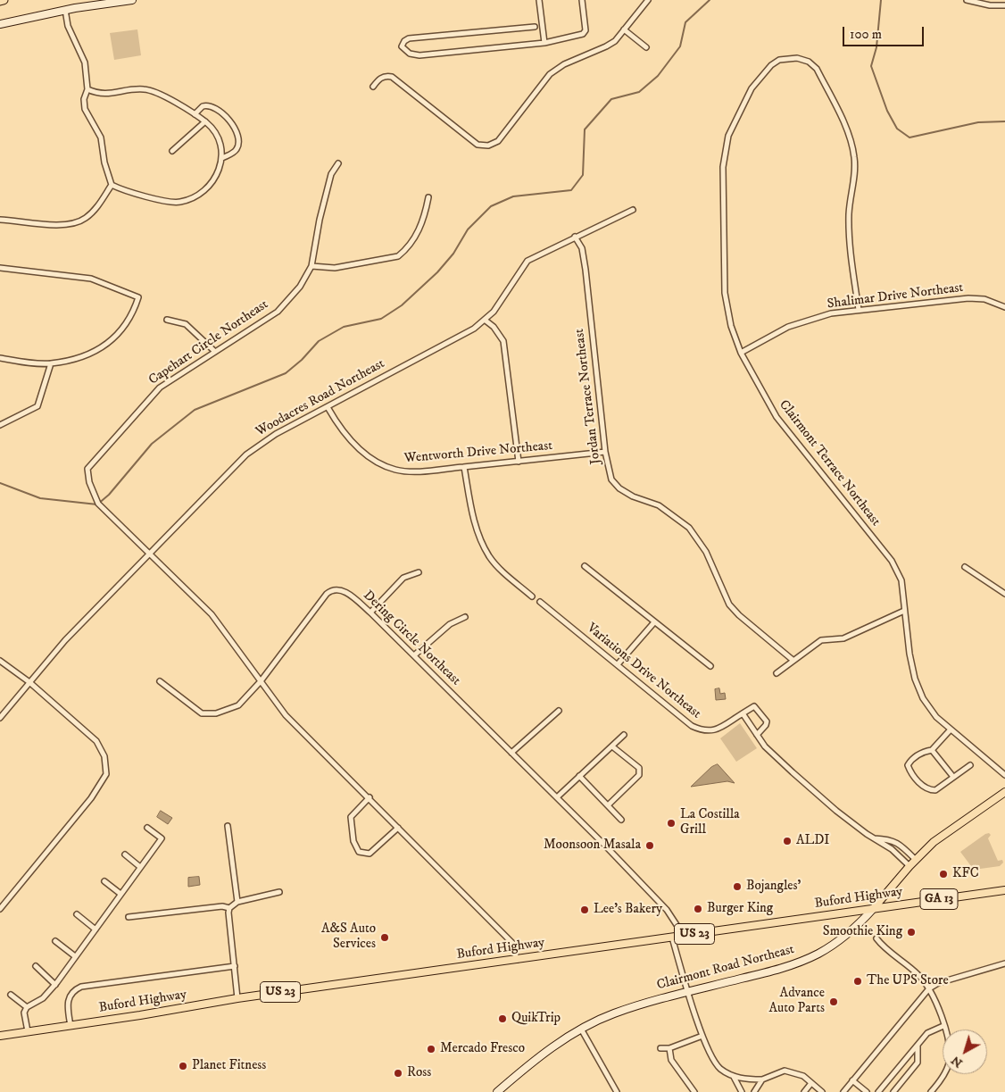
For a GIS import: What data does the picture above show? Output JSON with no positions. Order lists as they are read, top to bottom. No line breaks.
{"streets":{"main road":["Buford Highway","GA 13","US 23","Clairmont Road Northeast"],"street":["Shalimar Drive Northeast","Capehart Circle Northeast","Jordan Terrace Northeast","Woodacres Road Northeast","Wentworth Drive Northeast","Clairmont Terrace Northeast","Dering Circle Northeast","Variations Drive Northeast"]},"crossings":[["Shalimar Drive Northeast","Clairmont Terrace Northeast"],["Capehart Circle Northeast","Woodacres Road Northeast"],["Capehart Circle Northeast","Dering Circle Northeast"],["Jordan Terrace Northeast","Woodacres Road Northeast"],["Jordan Terrace Northeast","Wentworth Drive Northeast"],["Woodacres Road Northeast","Wentworth Drive Northeast"],["Dering Circle Northeast","Buford Highway"],["Buford Highway","Clairmont Road Northeast"]],"places":["La Costilla Grill","ALDI","Moonsoon Masala","KFC","Bojangles'","Burger King","Lee's Bakery","Smoothie King","A&S Auto Services","The UPS Store","Advance Auto Parts","QuikTrip","Mercado Fresco","Planet Fitness","Ross"],"scale_bar":"100 m","north":"bottom left"}
